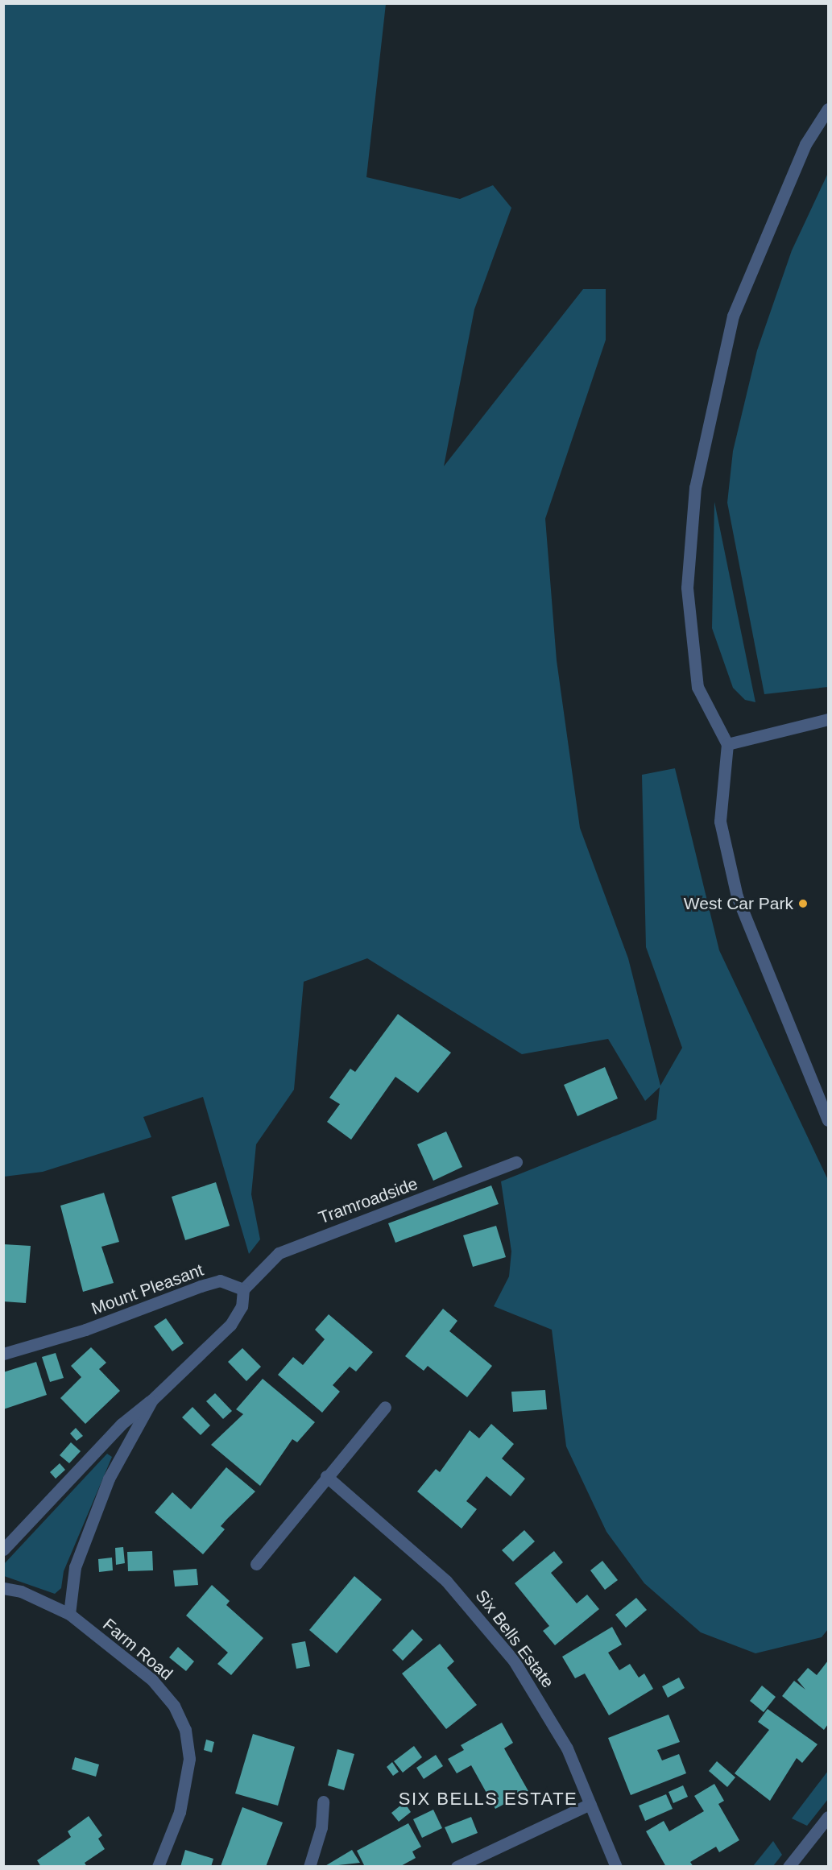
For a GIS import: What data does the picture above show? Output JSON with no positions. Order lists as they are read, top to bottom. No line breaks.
{"streets":{"street":["Tramroadside","Mount Pleasant","Six Bells Estate","Farm Road"]},"crossings":[["Tramroadside","Mount Pleasant"]],"districts":["SIX BELLS ESTATE"],"places":["West Car Park"]}
